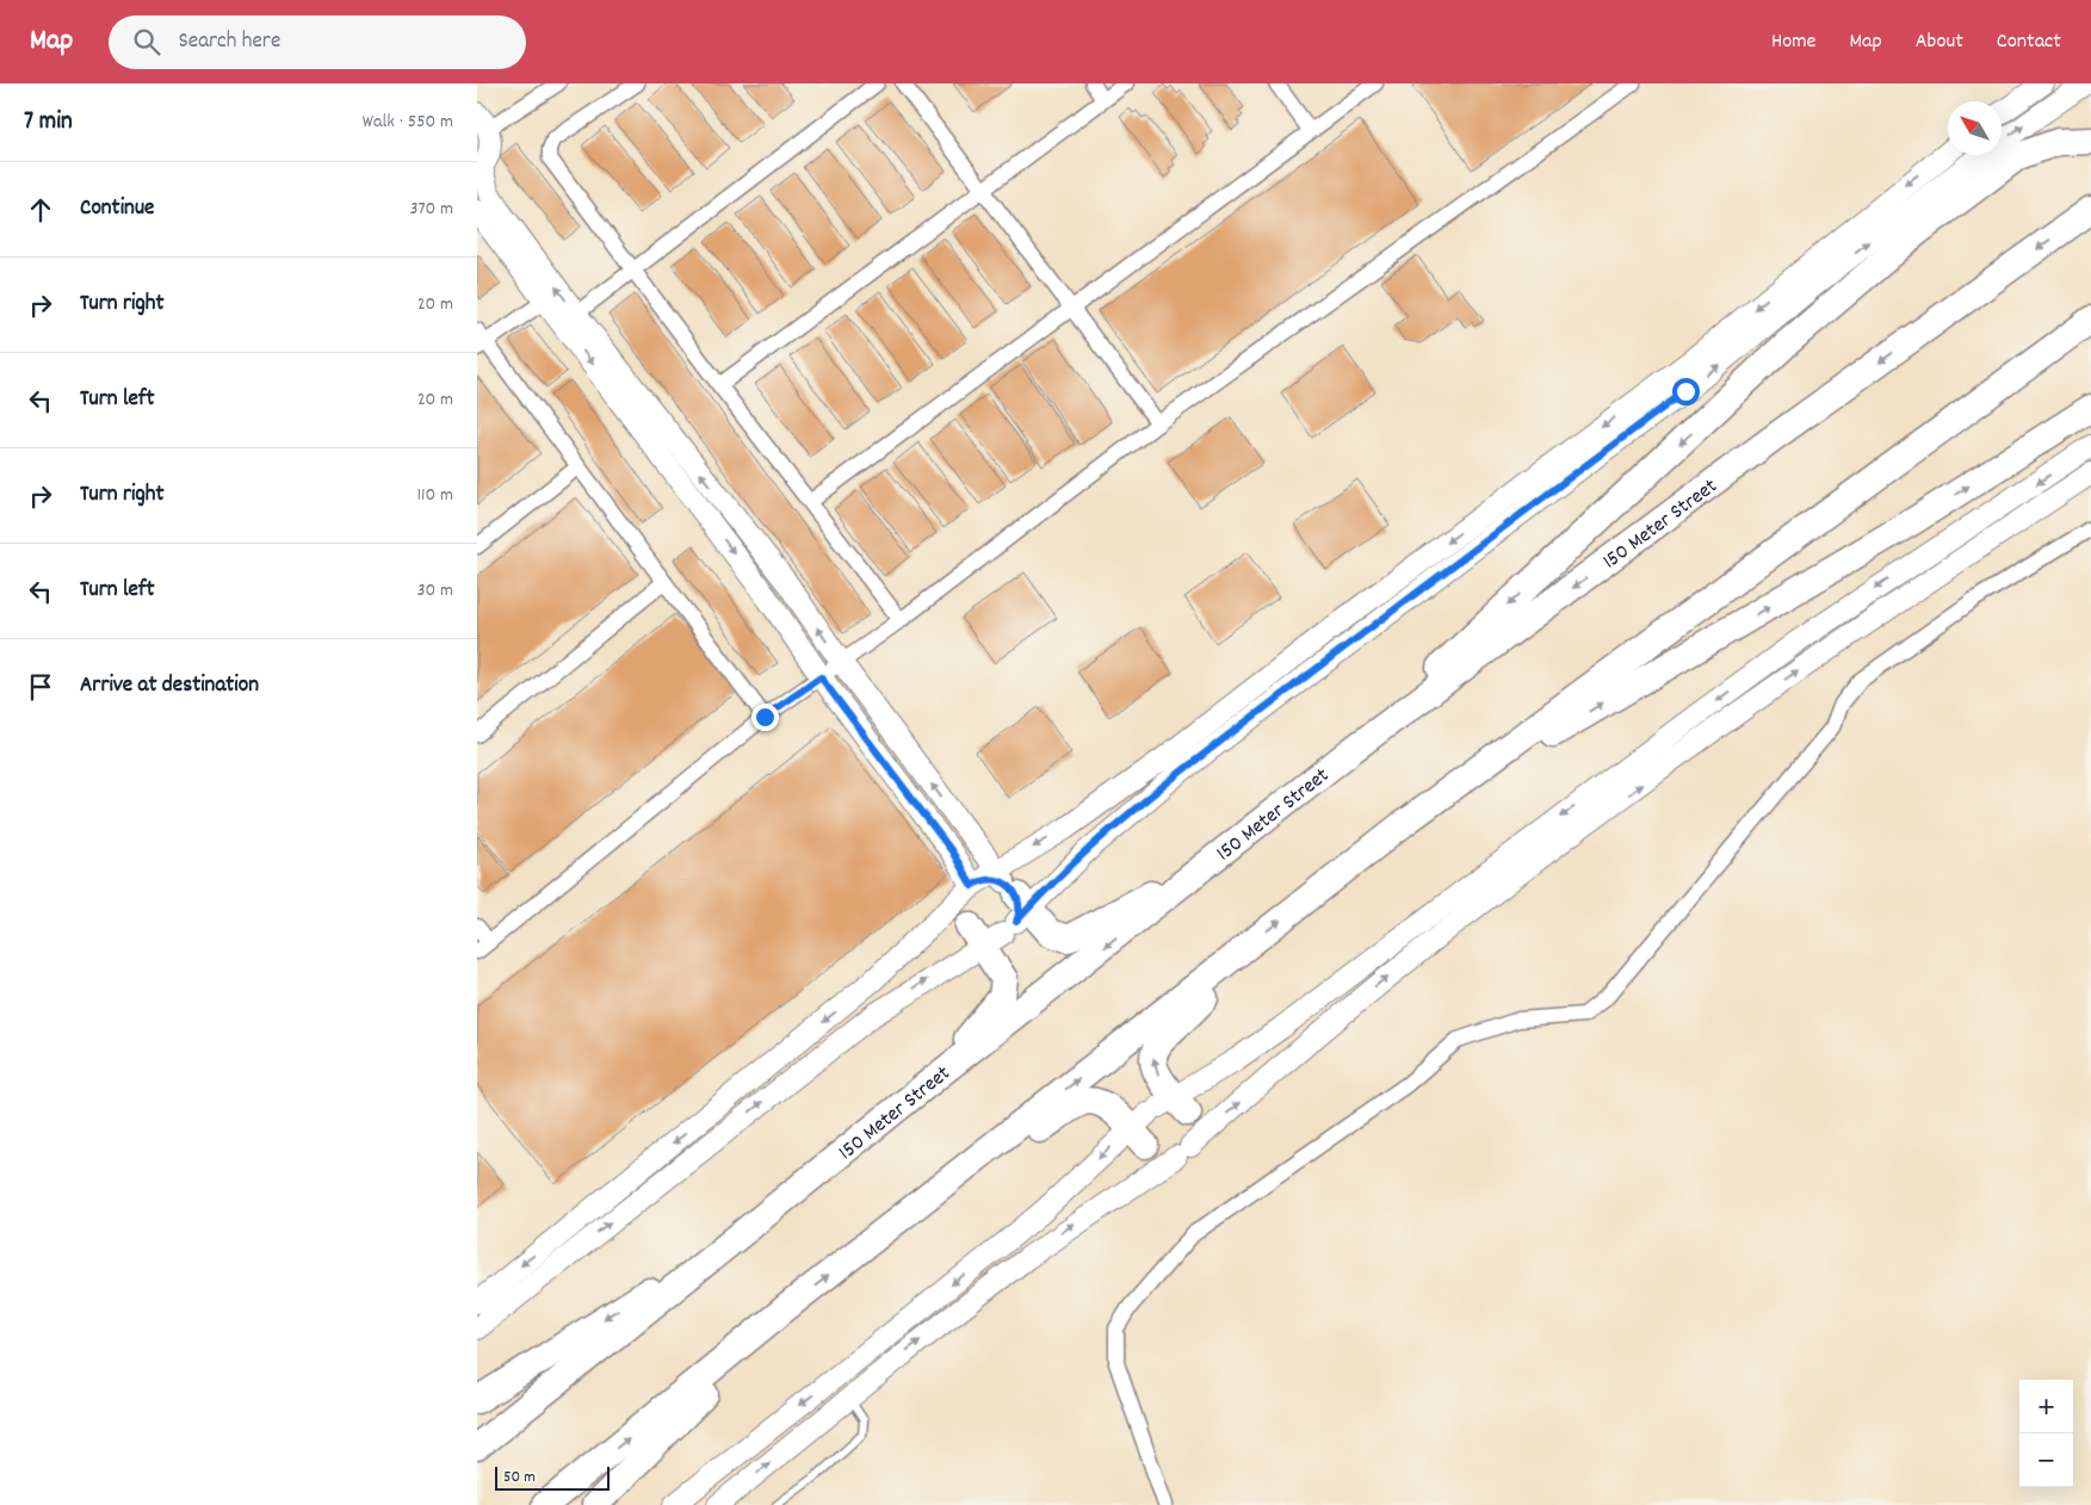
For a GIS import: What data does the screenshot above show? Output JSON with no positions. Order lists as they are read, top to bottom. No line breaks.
{"streets":{"highway":["150 Meter Street"]},"scale_bar":"50 m","north":"top left","page":{"header":"Map","search":"Search here","nav":["Home","Map","About","Contact"],"heading":["7 min","Walk · 550 m"],"list":[["Continue","370 m"],["Turn right","20 m"],["Turn left","20 m"],["Turn right","110 m"],["Turn left","30 m"],"Arrive at destination"],"map_buttons":["+","−"],"scale":"50 m"}}
